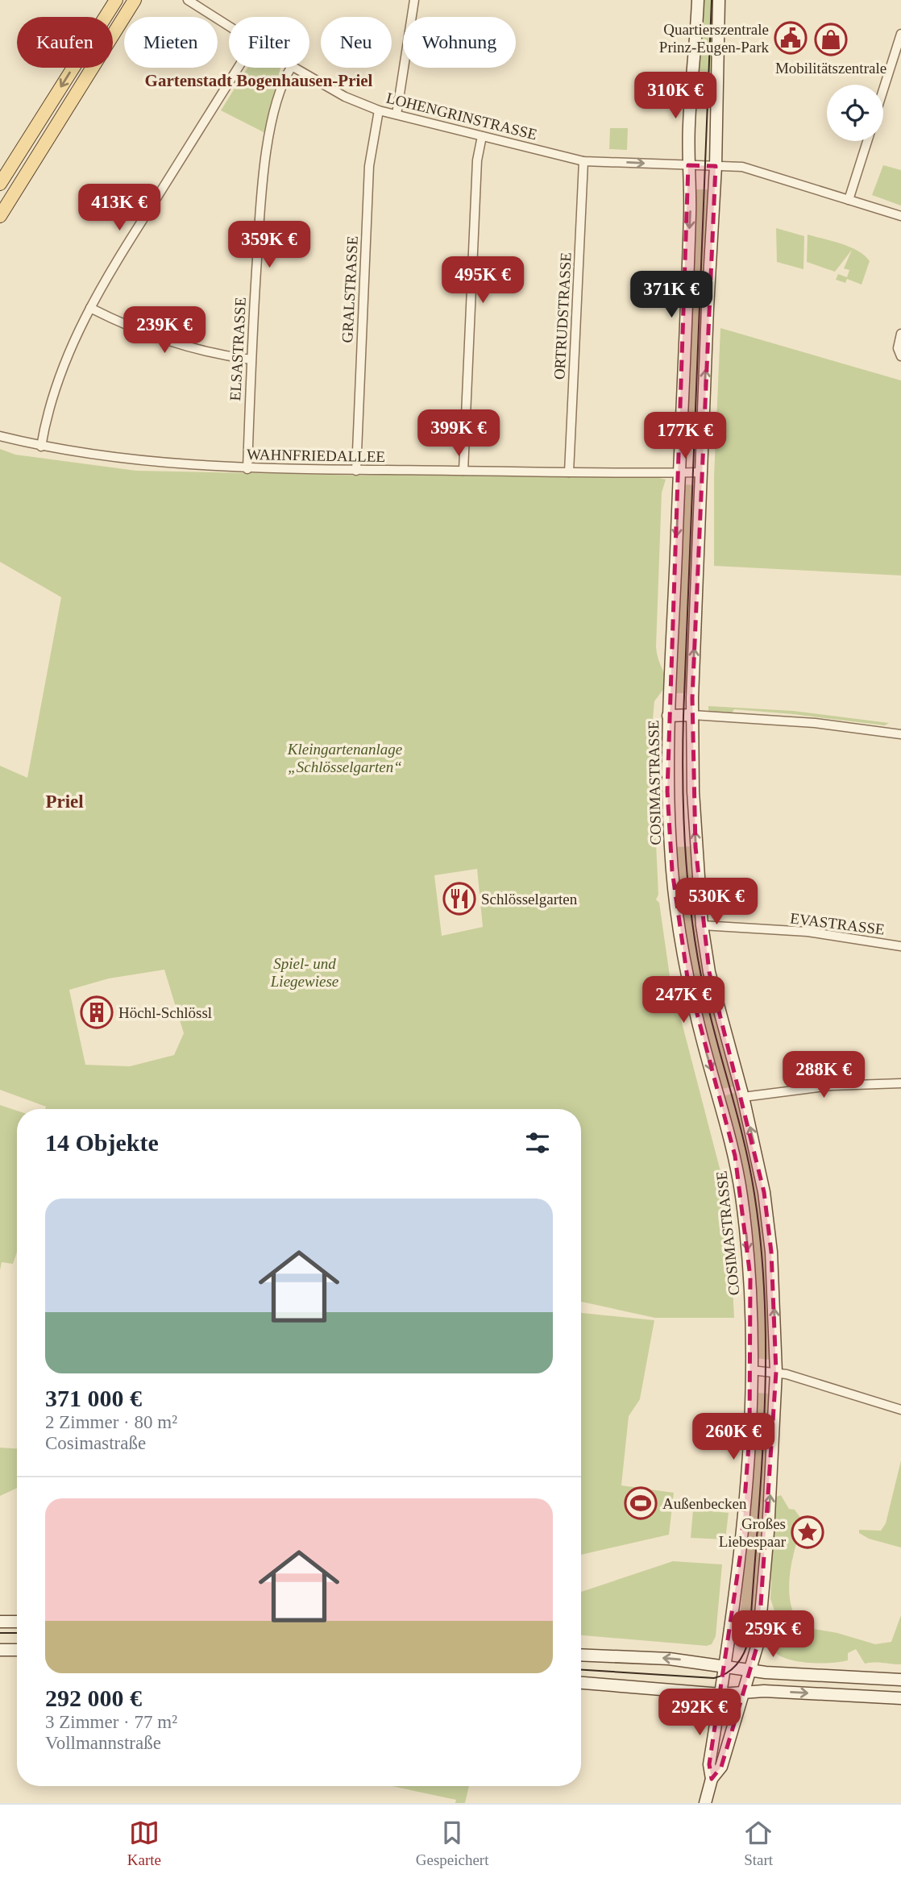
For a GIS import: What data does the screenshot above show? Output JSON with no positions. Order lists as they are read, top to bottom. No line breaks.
{"streets":{"main road":["COSIMASTRASSE"],"street":["LOHENGRINSTRASSE","GRALSTRASSE","ORTRUDSTRASSE","ELSASTRASSE","WAHNFRIEDALLEE","EVASTRASSE"]},"crossings":[["LOHENGRINSTRASSE","GRALSTRASSE"],["LOHENGRINSTRASSE","ORTRUDSTRASSE"],["LOHENGRINSTRASSE","COSIMASTRASSE"],["GRALSTRASSE","WAHNFRIEDALLEE"],["ORTRUDSTRASSE","WAHNFRIEDALLEE"],["ELSASTRASSE","WAHNFRIEDALLEE"],["WAHNFRIEDALLEE","COSIMASTRASSE"]],"districts":["Gartenstadt Bogenhausen-Priel","Priel"],"parks":["Kleingartenanlage „Schlösselgarten“","Spiel- und Liegewiese"],"places":{"public building":["Quartierszentrale Prinz-Eugen-Park"],"shop":["Mobilitätszentrale"],"restaurant":["Schlösselgarten"],"building":["Höchl-Schlössl"],"sports":["Außenbecken"],"place":["Großes Liebespaar"]},"page":{"chip":["Kaufen","Mieten","Filter","Neu","Wohnung"],"price":["310K €","413K €","359K €","495K €","371K €","239K €","399K €","177K €","530K €","247K €","288K €","260K €","259K €","292K €"],"heading":"14 Objekte","list":[{"name":"371 000 €","note":"2 Zimmer · 80 m² · Cosimastraße"},{"name":"292 000 €","note":"3 Zimmer · 77 m² · Vollmannstraße"}],"tabs":["Karte","Gespeichert","Start"]}}
